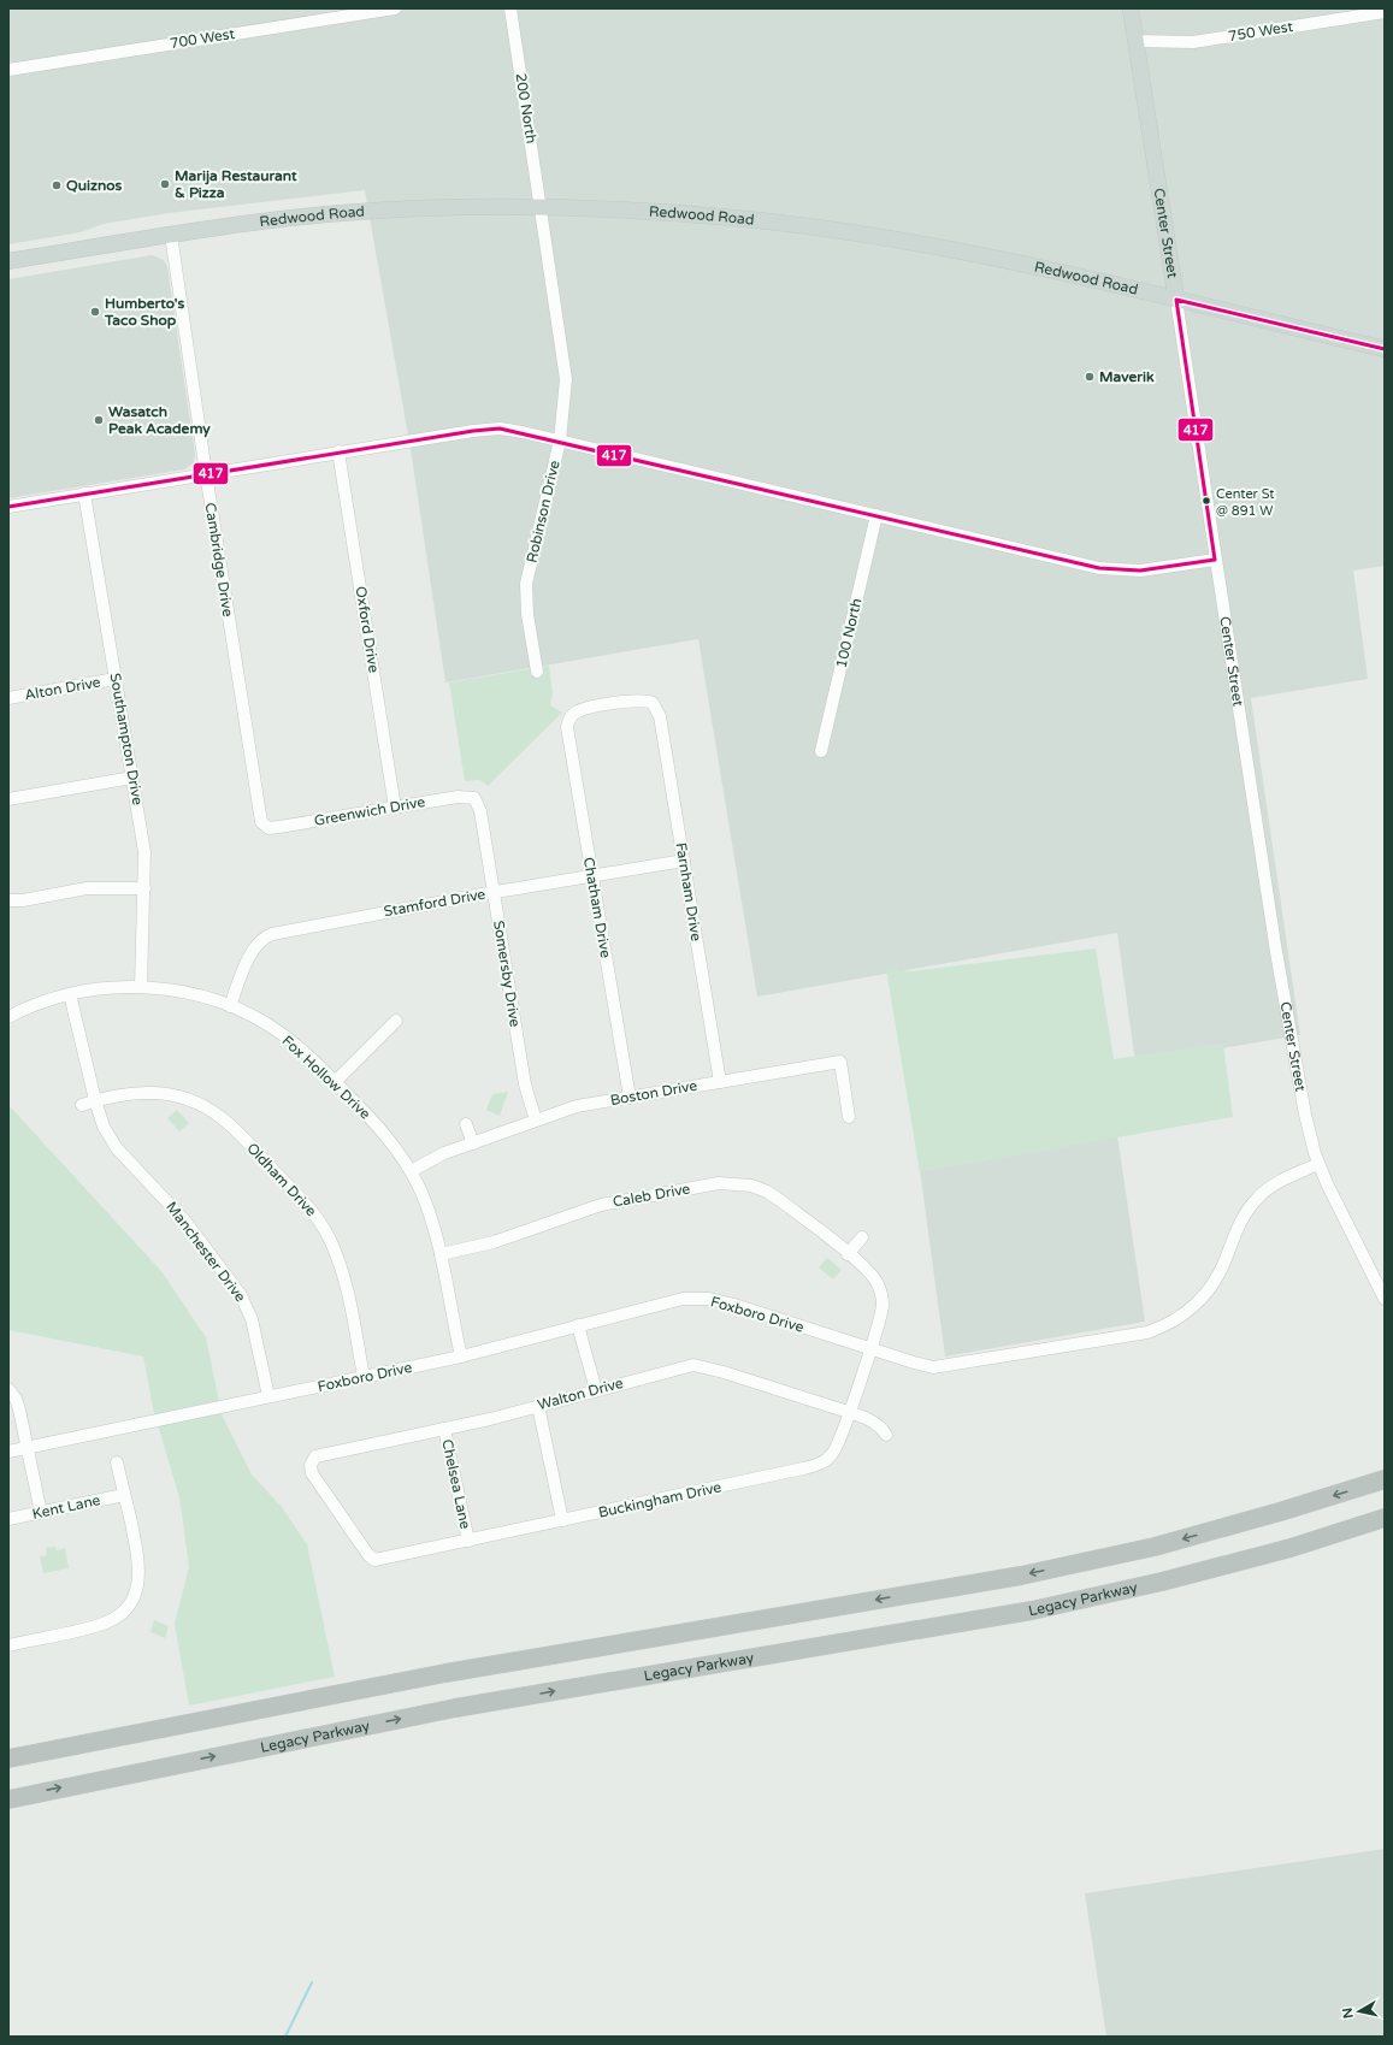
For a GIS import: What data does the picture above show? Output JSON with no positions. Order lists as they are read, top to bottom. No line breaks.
{"streets":{"highway":["Legacy Parkway"],"main road":["Redwood Road","Center Street"],"street":["750 West","700 West","200 North","Robinson Drive","Cambridge Drive","Oxford Drive","100 North","Alton Drive","Southampton Drive","Greenwich Drive","Farnham Drive","Stamford Drive","Chatham Drive","Somersby Drive","Fox Hollow Drive","Boston Drive","Oldham Drive","Caleb Drive","Manchester Drive","Foxboro Drive","Walton Drive","Chelsea Lane","Buckingham Drive","Kent Lane"]},"crossings":[["750 West","Center Street"],["200 North","Redwood Road"],["200 North","Robinson Drive"],["Redwood Road","Center Street"],["Redwood Road","Robinson Drive"],["Redwood Road","Cambridge Drive"],["Center Street","Foxboro Drive"],["Cambridge Drive","Greenwich Drive"],["Oxford Drive","Greenwich Drive"],["Alton Drive","Southampton Drive"],["Southampton Drive","Fox Hollow Drive"],["Greenwich Drive","Somersby Drive"],["Farnham Drive","Stamford Drive"],["Farnham Drive","Chatham Drive"],["Farnham Drive","Boston Drive"],["Stamford Drive","Chatham Drive"],["Stamford Drive","Somersby Drive"],["Stamford Drive","Fox Hollow Drive"],["Chatham Drive","Boston Drive"],["Somersby Drive","Boston Drive"],["Fox Hollow Drive","Boston Drive"],["Fox Hollow Drive","Caleb Drive"],["Fox Hollow Drive","Manchester Drive"],["Fox Hollow Drive","Foxboro Drive"],["Oldham Drive","Manchester Drive"],["Oldham Drive","Foxboro Drive"],["Caleb Drive","Foxboro Drive"],["Caleb Drive","Buckingham Drive"],["Manchester Drive","Foxboro Drive"],["Foxboro Drive","Buckingham Drive"],["Walton Drive","Chelsea Lane"],["Walton Drive","Buckingham Drive"],["Chelsea Lane","Buckingham Drive"]],"places":["Marija Restaurant & Pizza","Quiznos","Humberto's Taco Shop","Maverik","Wasatch Peak Academy","Center St @ 891 W"],"lines":["transit line 417"],"north":"left"}
